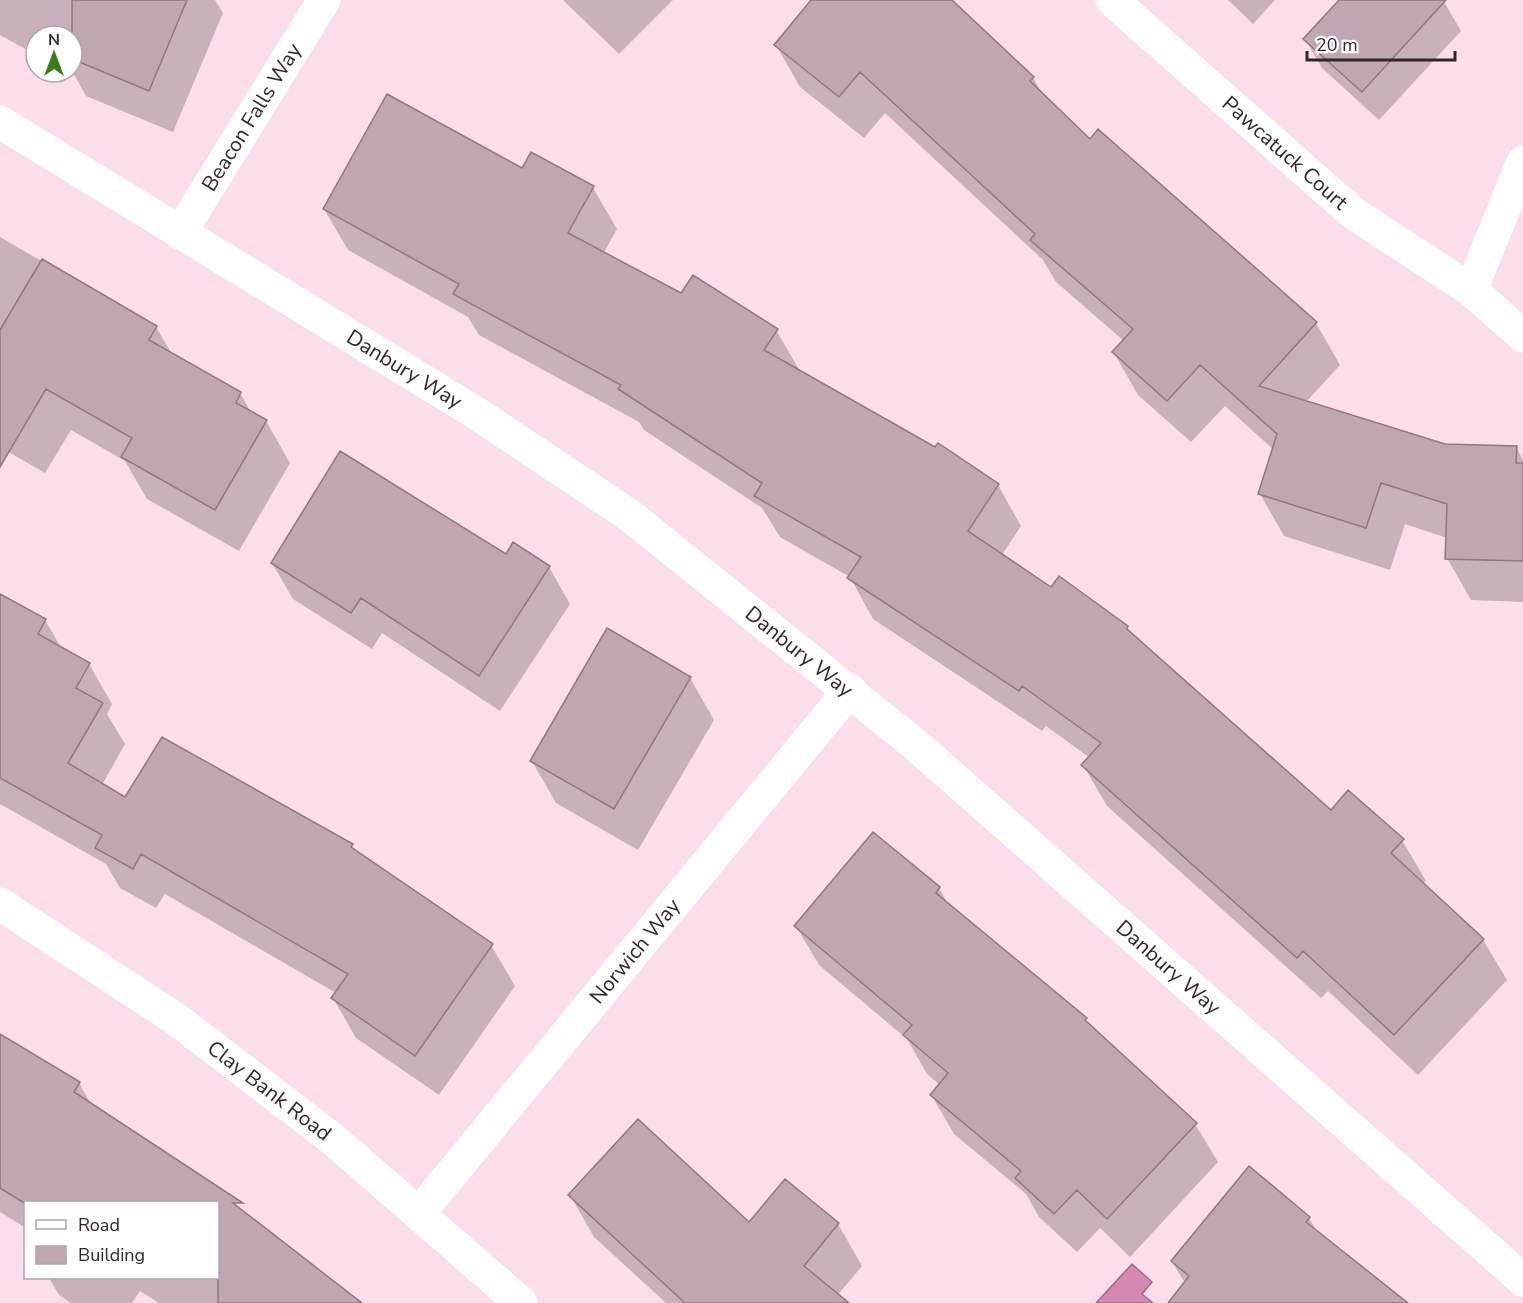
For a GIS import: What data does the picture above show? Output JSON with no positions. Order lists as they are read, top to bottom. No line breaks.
{"streets":{"street":["Beacon Falls Way","Pawcatuck Court","Danbury Way","Norwich Way","Clay Bank Road"]},"crossings":[["Beacon Falls Way","Danbury Way"],["Danbury Way","Norwich Way"],["Norwich Way","Clay Bank Road"]],"legend":["Road","Building"],"scale_bar":"20 m","north":"top"}
